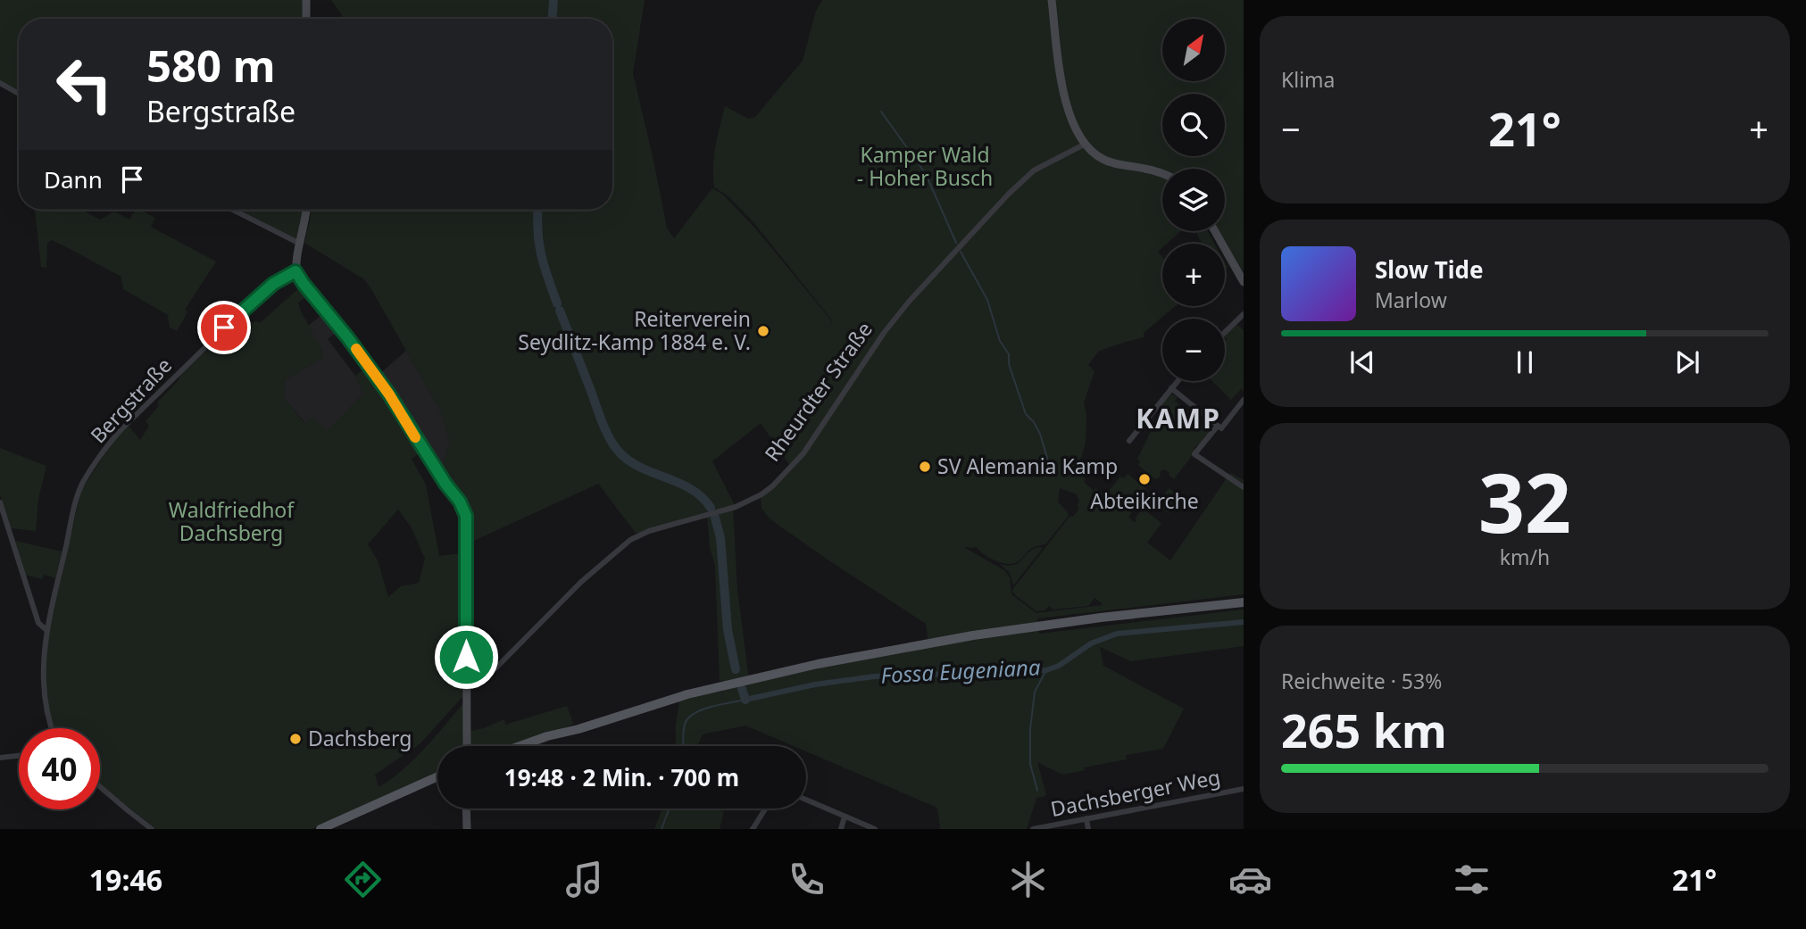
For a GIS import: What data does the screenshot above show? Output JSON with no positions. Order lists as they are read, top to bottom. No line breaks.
{"streets":{"street":["Rheurdter Straße","Bergstraße","Dachsberger Weg"]},"districts":["KAMP"],"water":["Fossa Eugeniana"],"parks":["Kamper Wald - Hoher Busch","Waldfriedhof Dachsberg"],"places":["Reiterverein Seydlitz-Kamp 1884 e. V.","SV Alemania Kamp","Abteikirche","Dachsberg"],"north":"top right","page":{"tile":["Klima",["32","km/h"],["Reichweite · 53%","265 km"]],"map_buttons":["+","−"],"turn":["580 m","Bergstraße"],"heat":["−","21°","+"],"then":"Dann","song":["Slow Tide","Marlow"],"limit":"40","trip":"19:48 · 2 Min. · 700 m","tabs":["19:46","21°"]}}
